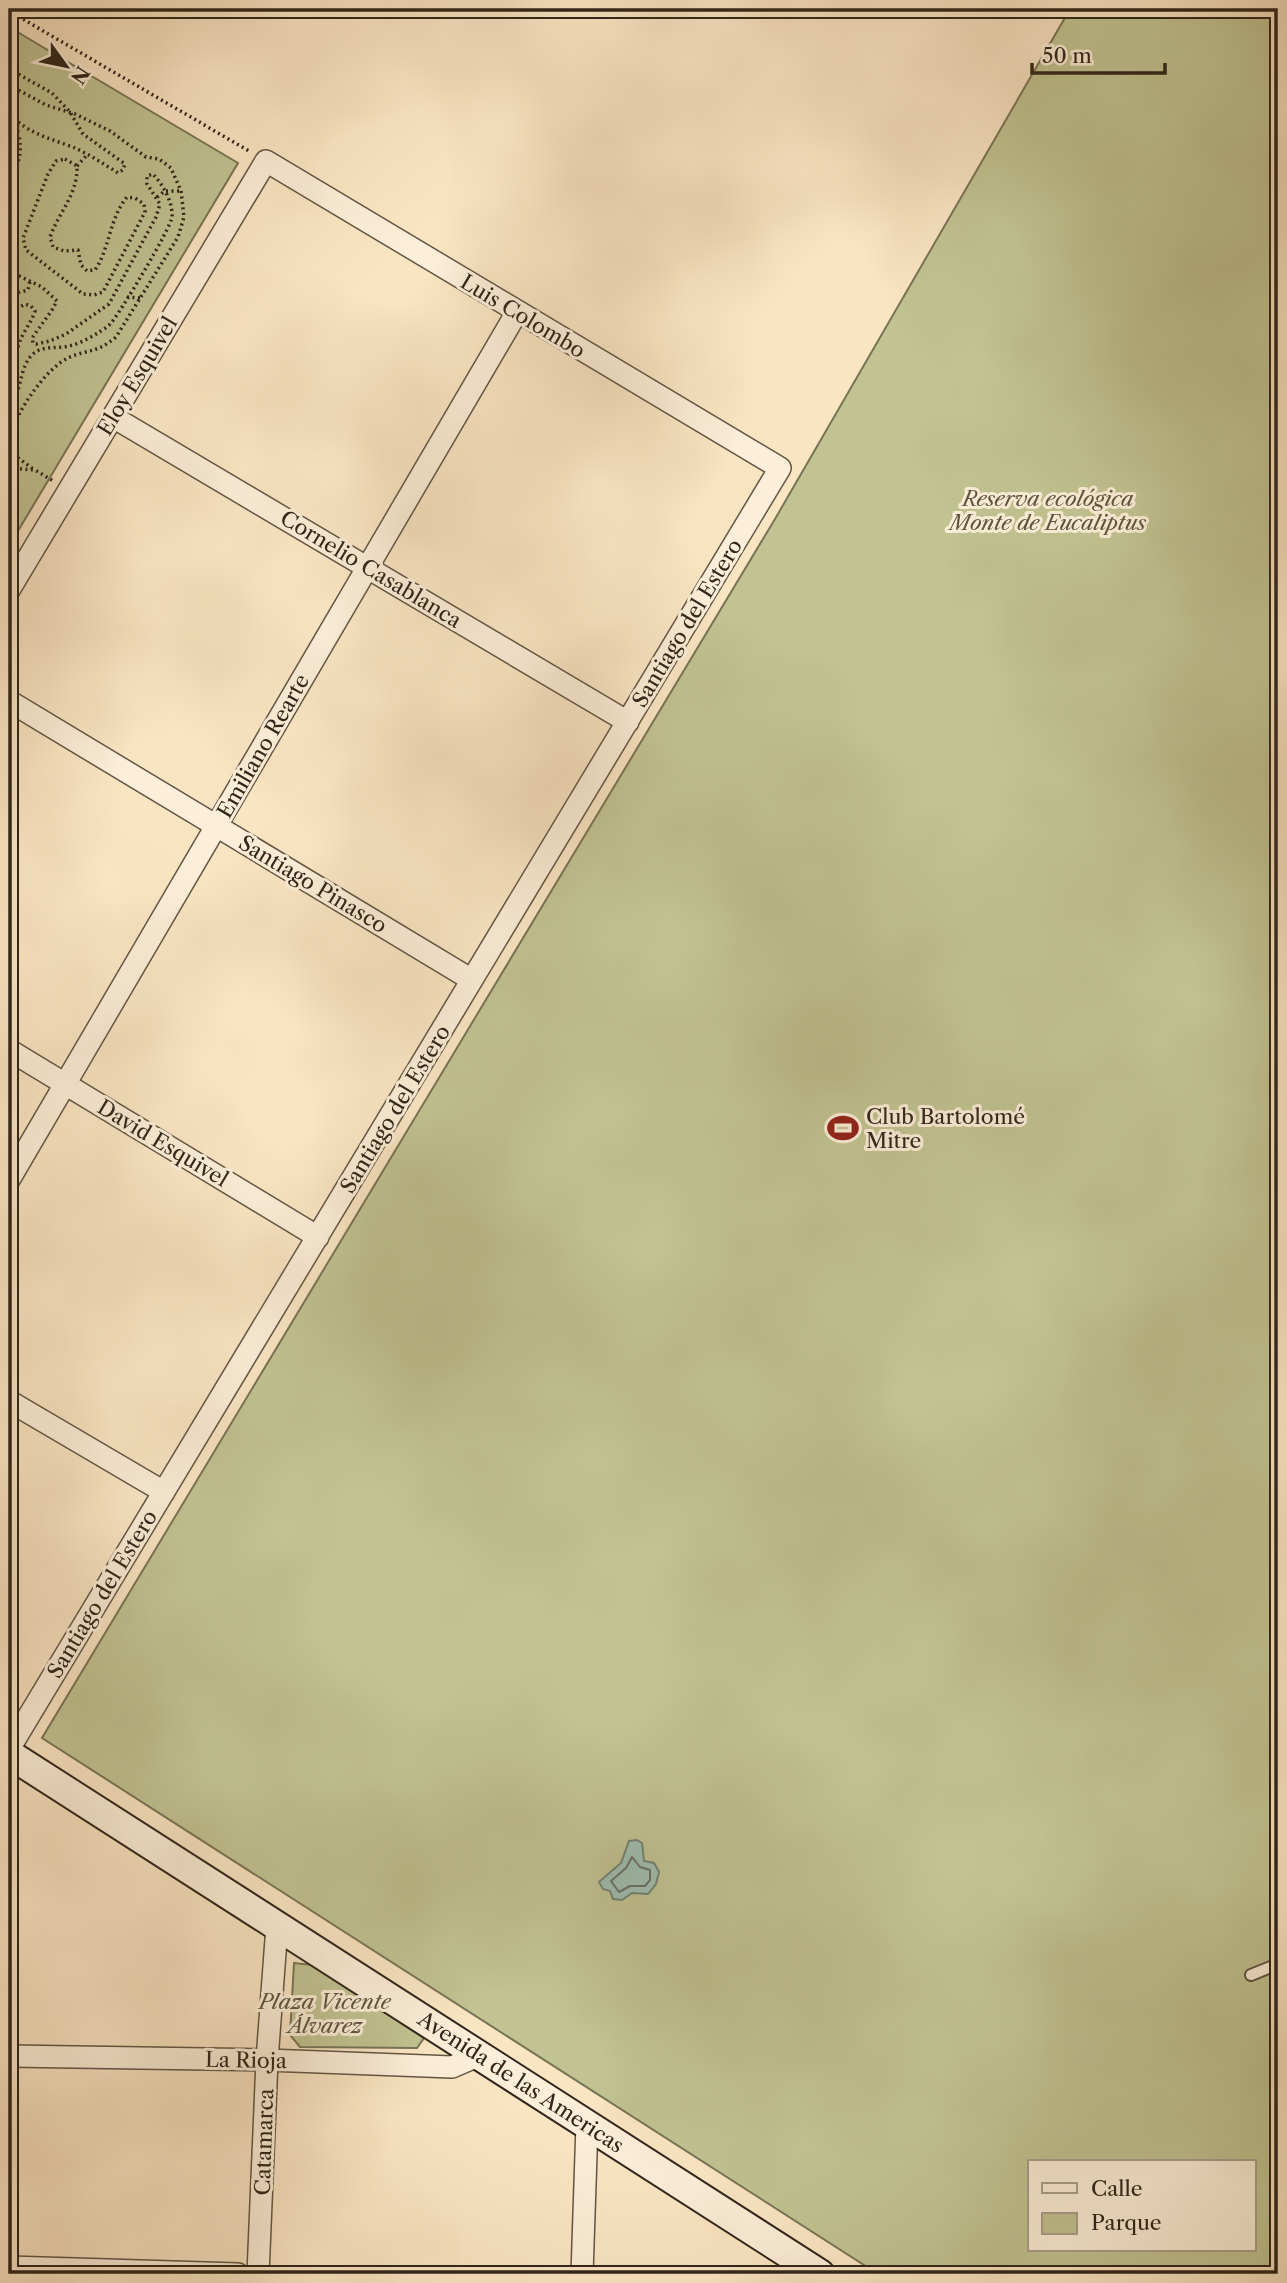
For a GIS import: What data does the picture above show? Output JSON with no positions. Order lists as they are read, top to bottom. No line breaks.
{"streets":{"main road":["Avenida de las Americas"],"street":["Luis Colombo","Eloy Esquivel","Cornelio Casablanca","Santiago del Estero","Emiliano Rearte","Santiago Pinasco","David Esquivel","La Rioja","Catamarca"]},"crossings":[["Luis Colombo","Eloy Esquivel"],["Luis Colombo","Santiago del Estero"],["Luis Colombo","Emiliano Rearte"],["Eloy Esquivel","Cornelio Casablanca"],["Cornelio Casablanca","Santiago del Estero"],["Cornelio Casablanca","Emiliano Rearte"],["Santiago del Estero","Santiago Pinasco"],["Santiago del Estero","David Esquivel"],["Santiago del Estero","Avenida de las Americas"],["Emiliano Rearte","Santiago Pinasco"],["Emiliano Rearte","David Esquivel"],["La Rioja","Avenida de las Americas"],["La Rioja","Catamarca"],["Avenida de las Americas","Catamarca"]],"parks":["Reserva ecológica Monte de Eucaliptus","Plaza Vicente Álvarez"],"places":{"sports":["Club Bartolomé Mitre"]},"legend":["Calle","Parque"],"scale_bar":"50 m","north":"bottom right"}
